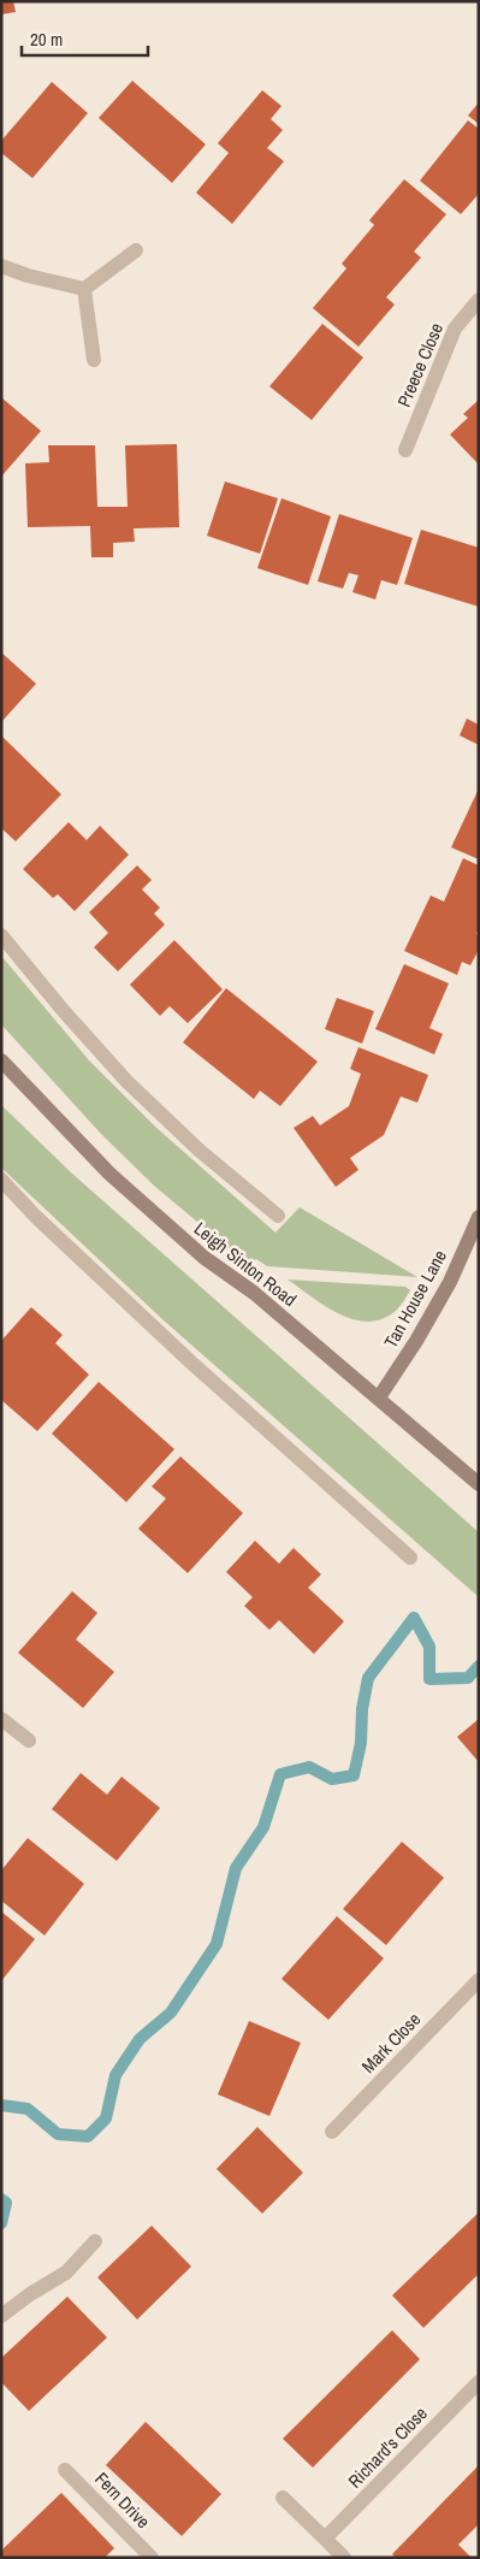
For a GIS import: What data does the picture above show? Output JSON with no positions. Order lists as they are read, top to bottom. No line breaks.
{"streets":{"main road":["Leigh Sinton Road","Tan House Lane"],"street":["Preece Close","Mark Close","Richard's Close","Fern Drive"]},"crossings":[["Leigh Sinton Road","Tan House Lane"]],"scale_bar":"20 m"}
